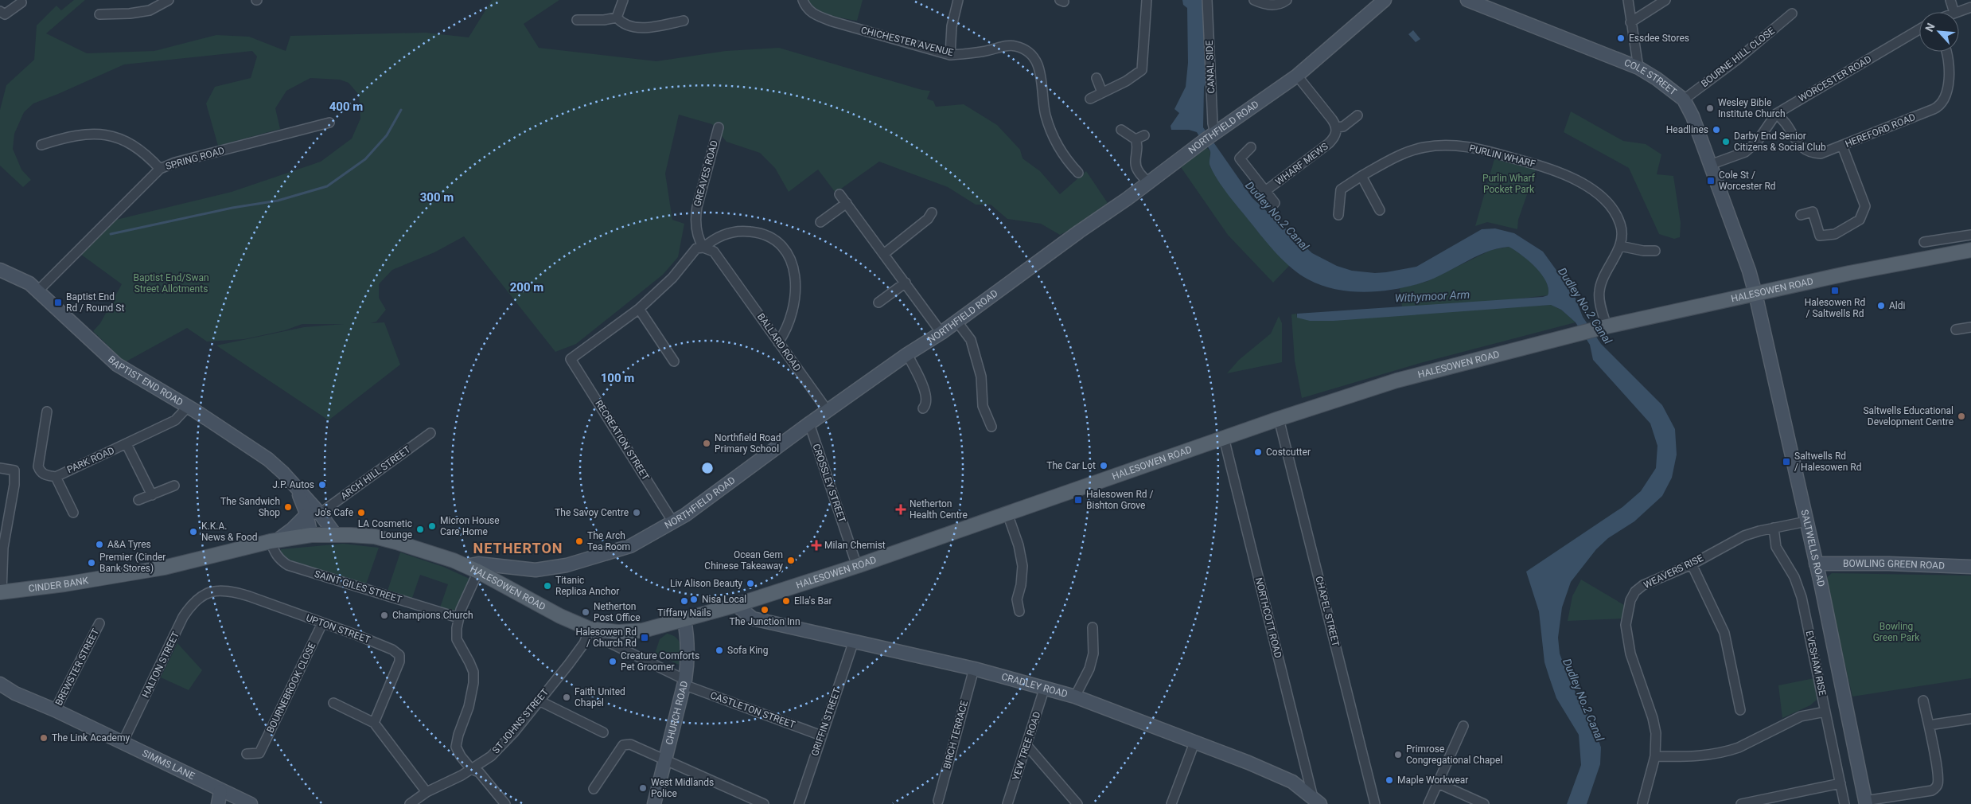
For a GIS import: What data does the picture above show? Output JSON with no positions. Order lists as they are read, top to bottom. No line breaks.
{"streets":{"main road":["HALESOWEN ROAD","CINDER BANK"],"street":["CHICHESTER AVENUE","BOURNE HILL CLOSE","CANAL SIDE","COLE STREET","WORCESTER ROAD","NORTHFIELD ROAD","HEREFORD ROAD","PURLIN WHARF","SPRING ROAD","WHARF MEWS","GREAVES ROAD","BALLARD ROAD","BAPTIST END ROAD","RECREATION STREET","PARK ROAD","ARCH HILL STREET","CROSSLEY STREET","SALTWELLS ROAD","BOWLING GREEN ROAD","WEAVERS RISE","SAINT GILES STREET","CHAPEL STREET","NORTHCOTT ROAD","UPTON STREET","EVESHAM RISE","HALTON STREET","BREWSTER STREET","CRADLEY ROAD","BOURNEBROOK CLOSE","CASTLETON STREET","CHURCH ROAD","ST JOHNS STREET","GRIFFIN STREET","BIRCH TERRACE","YEW TREE ROAD","SIMMS LANE"]},"crossings":[["BOURNE HILL CLOSE","COLE STREET"],["CANAL SIDE","NORTHFIELD ROAD"],["COLE STREET","WORCESTER ROAD"],["COLE STREET","HALESOWEN ROAD"],["COLE STREET","SALTWELLS ROAD"],["WORCESTER ROAD","HEREFORD ROAD"],["NORTHFIELD ROAD","HALESOWEN ROAD"],["NORTHFIELD ROAD","BALLARD ROAD"],["NORTHFIELD ROAD","RECREATION STREET"],["NORTHFIELD ROAD","CROSSLEY STREET"],["PURLIN WHARF","HALESOWEN ROAD"],["SPRING ROAD","BAPTIST END ROAD"],["GREAVES ROAD","BALLARD ROAD"],["HALESOWEN ROAD","CROSSLEY STREET"],["HALESOWEN ROAD","SALTWELLS ROAD"],["HALESOWEN ROAD","CINDER BANK"],["HALESOWEN ROAD","CHAPEL STREET"],["HALESOWEN ROAD","NORTHCOTT ROAD"],["HALESOWEN ROAD","CRADLEY ROAD"],["HALESOWEN ROAD","CASTLETON STREET"],["HALESOWEN ROAD","CHURCH ROAD"],["HALESOWEN ROAD","ST JOHNS STREET"],["BAPTIST END ROAD","PARK ROAD"],["BAPTIST END ROAD","ARCH HILL STREET"],["BAPTIST END ROAD","CINDER BANK"],["SALTWELLS ROAD","BOWLING GREEN ROAD"],["SALTWELLS ROAD","WEAVERS RISE"],["WEAVERS RISE","EVESHAM RISE"],["CINDER BANK","SAINT GILES STREET"],["NORTHCOTT ROAD","CRADLEY ROAD"],["UPTON STREET","HALTON STREET"],["UPTON STREET","BOURNEBROOK CLOSE"],["HALTON STREET","SIMMS LANE"],["BREWSTER STREET","SIMMS LANE"],["CRADLEY ROAD","GRIFFIN STREET"],["CRADLEY ROAD","BIRCH TERRACE"],["CRADLEY ROAD","YEW TREE ROAD"],["CASTLETON STREET","CHURCH ROAD"],["CASTLETON STREET","ST JOHNS STREET"],["CASTLETON STREET","GRIFFIN STREET"]],"districts":["NETHERTON"],"water":["Dudley No.2 Canal","Withymoor Arm"],"parks":["Purlin Wharf Pocket Park","Baptist End/Swan Street Allotments","Bowling Green Park"],"places":{"other":["Essdee Stores","Wesley Bible Institute Church","Headlines","Darby End Senior Citizens & Social Club","Aldi","Saltwells Educational Development Centre","Northfield Road Primary School","Costcutter","The Car Lot","J.P. Autos","The Sandwich Shop","Jo's Cafe","The Savoy Centre","Micron House Care Home","LA Cosmetic Lounge","K.K.A. News & Food","The Arch Tea Room","A&A Tyres","Ocean Gem Chinese Takeaway","Premier (Cinder Bank Stores)","Liv Alison Beauty","Titanic Replica Anchor","Nisa Local","Tiffany Nails","Ella's Bar","The Junction Inn","Netherton Post Office","Champions Church","Sofa King","Creature Comforts Pet Groomer","Faith United Chapel","The Link Academy","Primrose Congregational Chapel","Maple Workwear","West Midlands Police"],"transit":["Cole St / Worcester Rd","Halesowen Rd / Saltwells Rd","Baptist End Rd / Round St","Saltwells Rd / Halesowen Rd","Halesowen Rd / Bishton Grove","Halesowen Rd / Church Rd"],"health":["Netherton Health Centre","Milan Chemist"]},"north":"top left","rings":["400 m","300 m","200 m","100 m"]}
